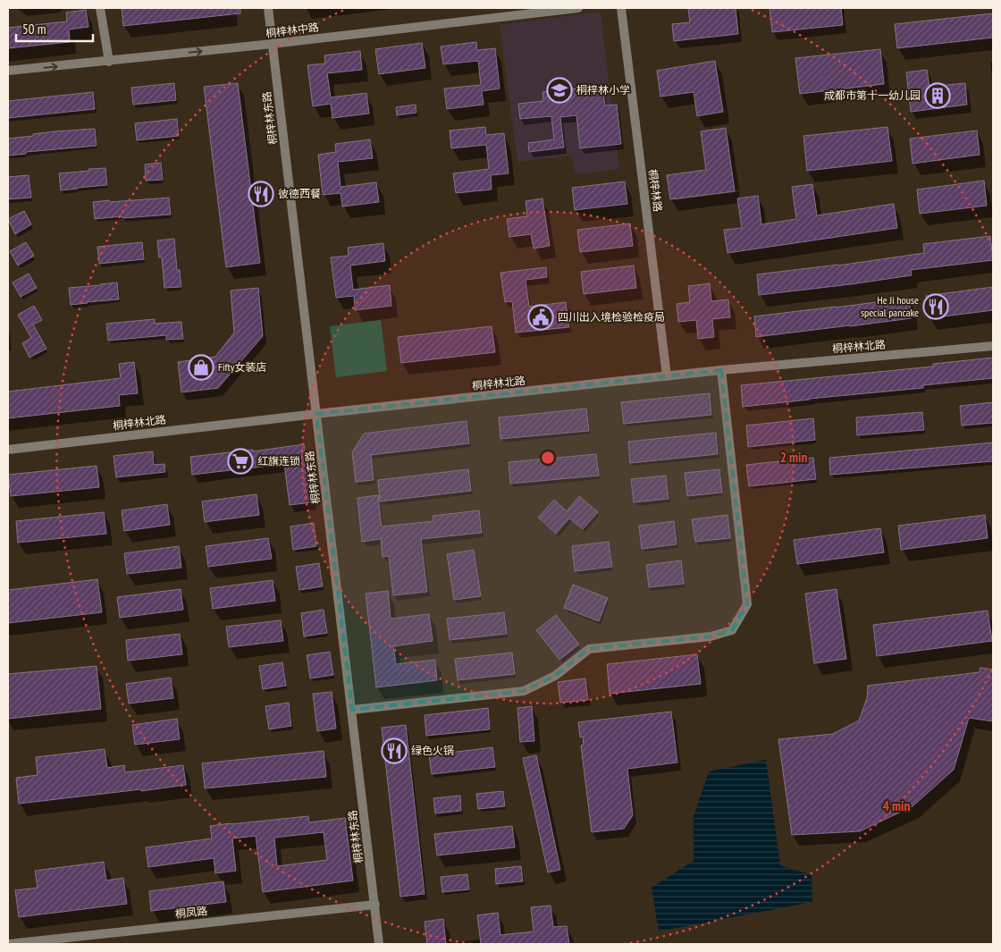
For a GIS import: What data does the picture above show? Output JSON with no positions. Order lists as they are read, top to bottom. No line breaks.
{"streets":{"street":["桐梓林中路","桐梓林东路","桐梓林路","桐梓林北路","桐凤路"]},"crossings":[["桐梓林中路","桐梓林东路"],["桐梓林东路","桐梓林北路"],["桐梓林东路","桐凤路"],["桐梓林路","桐梓林北路"]],"one_way":["桐梓林中路"],"places":{"school or university":["桐梓林小学"],"building":["成都市第十一幼儿园"],"restaurant":["彼德西餐","He Ji house special pancake","绿色火锅"],"public building":["四川出入境检验检疫局"],"shop":["Fifty女装店"],"supermarket":["红旗连锁"]},"scale_bar":"50 m","rings":["2 min","4 min"]}
